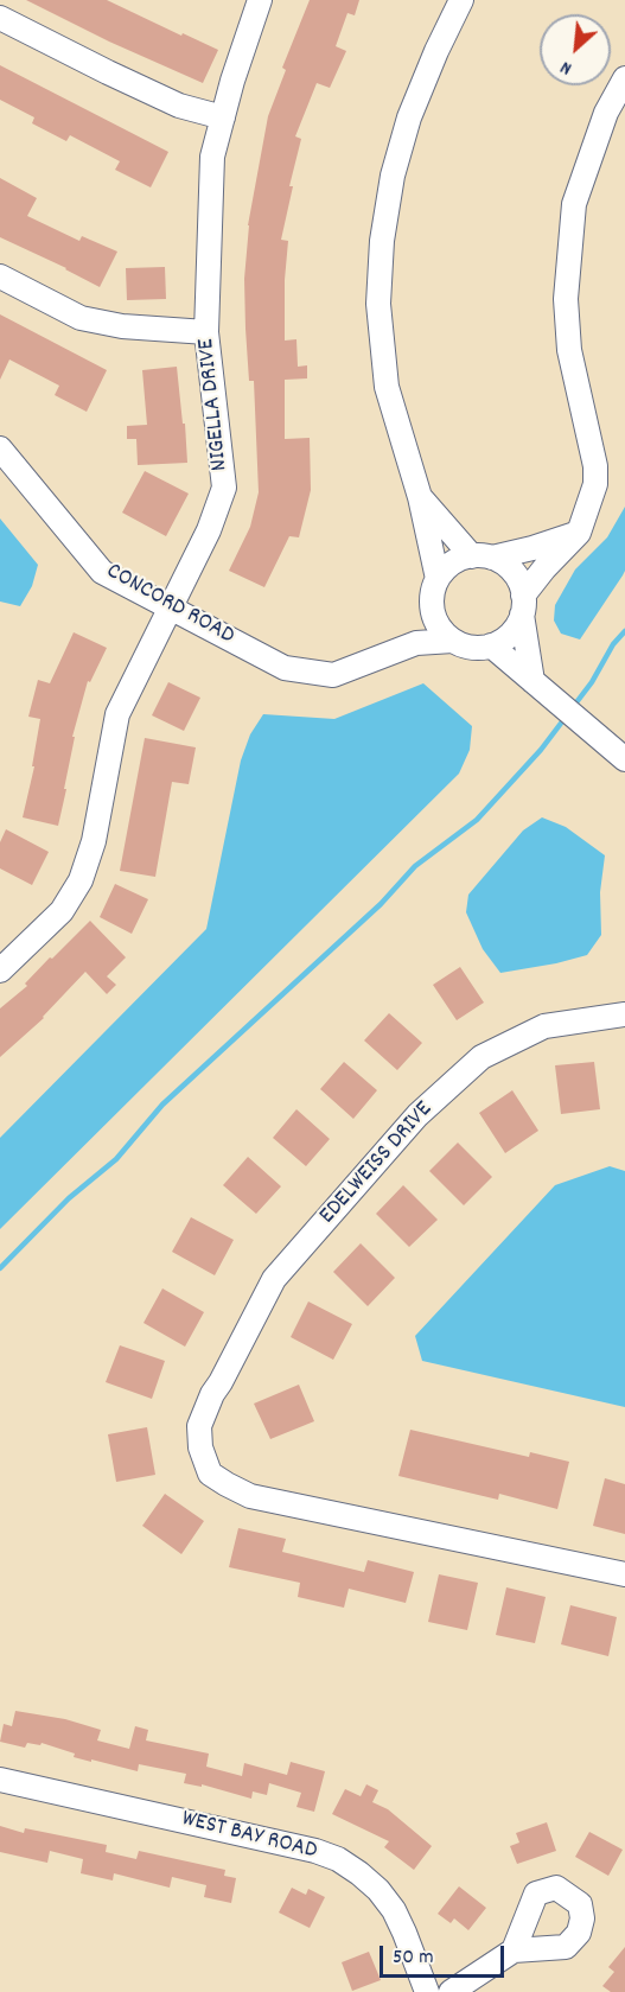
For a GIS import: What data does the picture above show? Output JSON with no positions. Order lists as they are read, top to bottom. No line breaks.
{"streets":{"street":["NIGELLA DRIVE","CONCORD ROAD","EDELWEISS DRIVE","WEST BAY ROAD"]},"crossings":[["NIGELLA DRIVE","CONCORD ROAD"]],"scale_bar":"50 m","north":"bottom left"}
